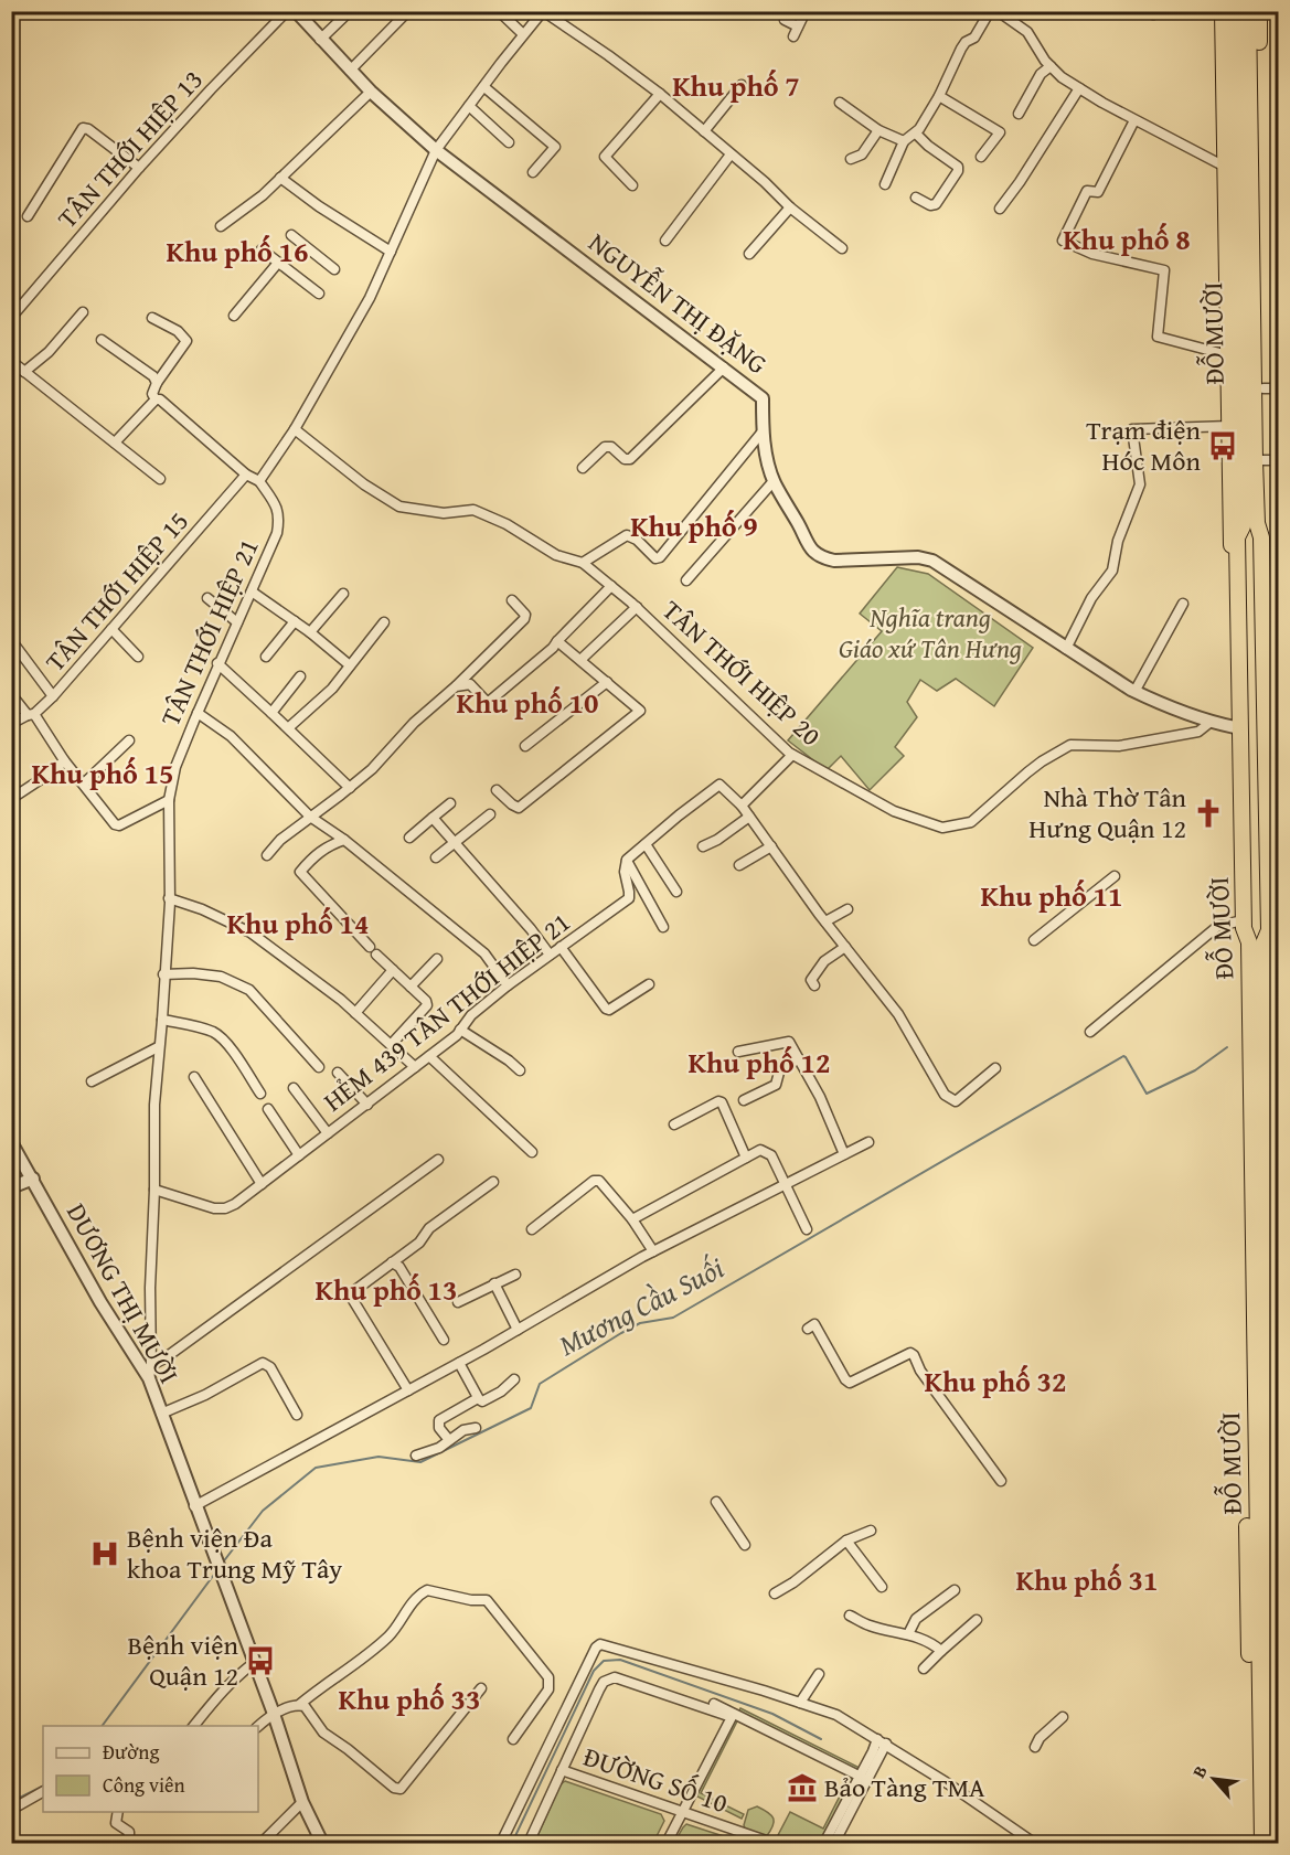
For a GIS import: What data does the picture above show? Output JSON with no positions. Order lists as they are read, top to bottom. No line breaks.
{"streets":{"highway":["ĐỖ MƯỜI"],"street":["TÂN THỚI HIỆP 13","NGUYỄN THỊ ĐẶNG","TÂN THỚI HIỆP 15","TÂN THỚI HIỆP 21","TÂN THỚI HIỆP 20","HẺM 439 TÂN THỚI HIỆP 21","DƯƠNG THỊ MƯỜI","ĐƯỜNG SỐ 10"]},"crossings":[["NGUYỄN THỊ ĐẶNG","ĐỖ MƯỜI"],["NGUYỄN THỊ ĐẶNG","TÂN THỚI HIỆP 20"],["TÂN THỚI HIỆP 21","HẺM 439 TÂN THỚI HIỆP 21"],["TÂN THỚI HIỆP 21","DƯƠNG THỊ MƯỜI"]],"districts":["Khu phố 7","Khu phố 8","Khu phố 16","Khu phố 9","Khu phố 10","Khu phố 15","Khu phố 11","Khu phố 14","Khu phố 12","Khu phố 13","Khu phố 32","Khu phố 31","Khu phố 33"],"water":["Mương Cầu Suối"],"parks":["Nghĩa trang Giáo xứ Tân Hưng"],"places":{"bus stop":["Trạm điện Hóc Môn","Bệnh viện Quận 12"],"church":["Nhà Thờ Tân Hưng Quận 12"],"hospital":["Bệnh viện Đa khoa Trung Mỹ Tây"],"museum":["Bảo Tàng TMA"]},"legend":["Đường","Công viên"],"north":"top left"}
